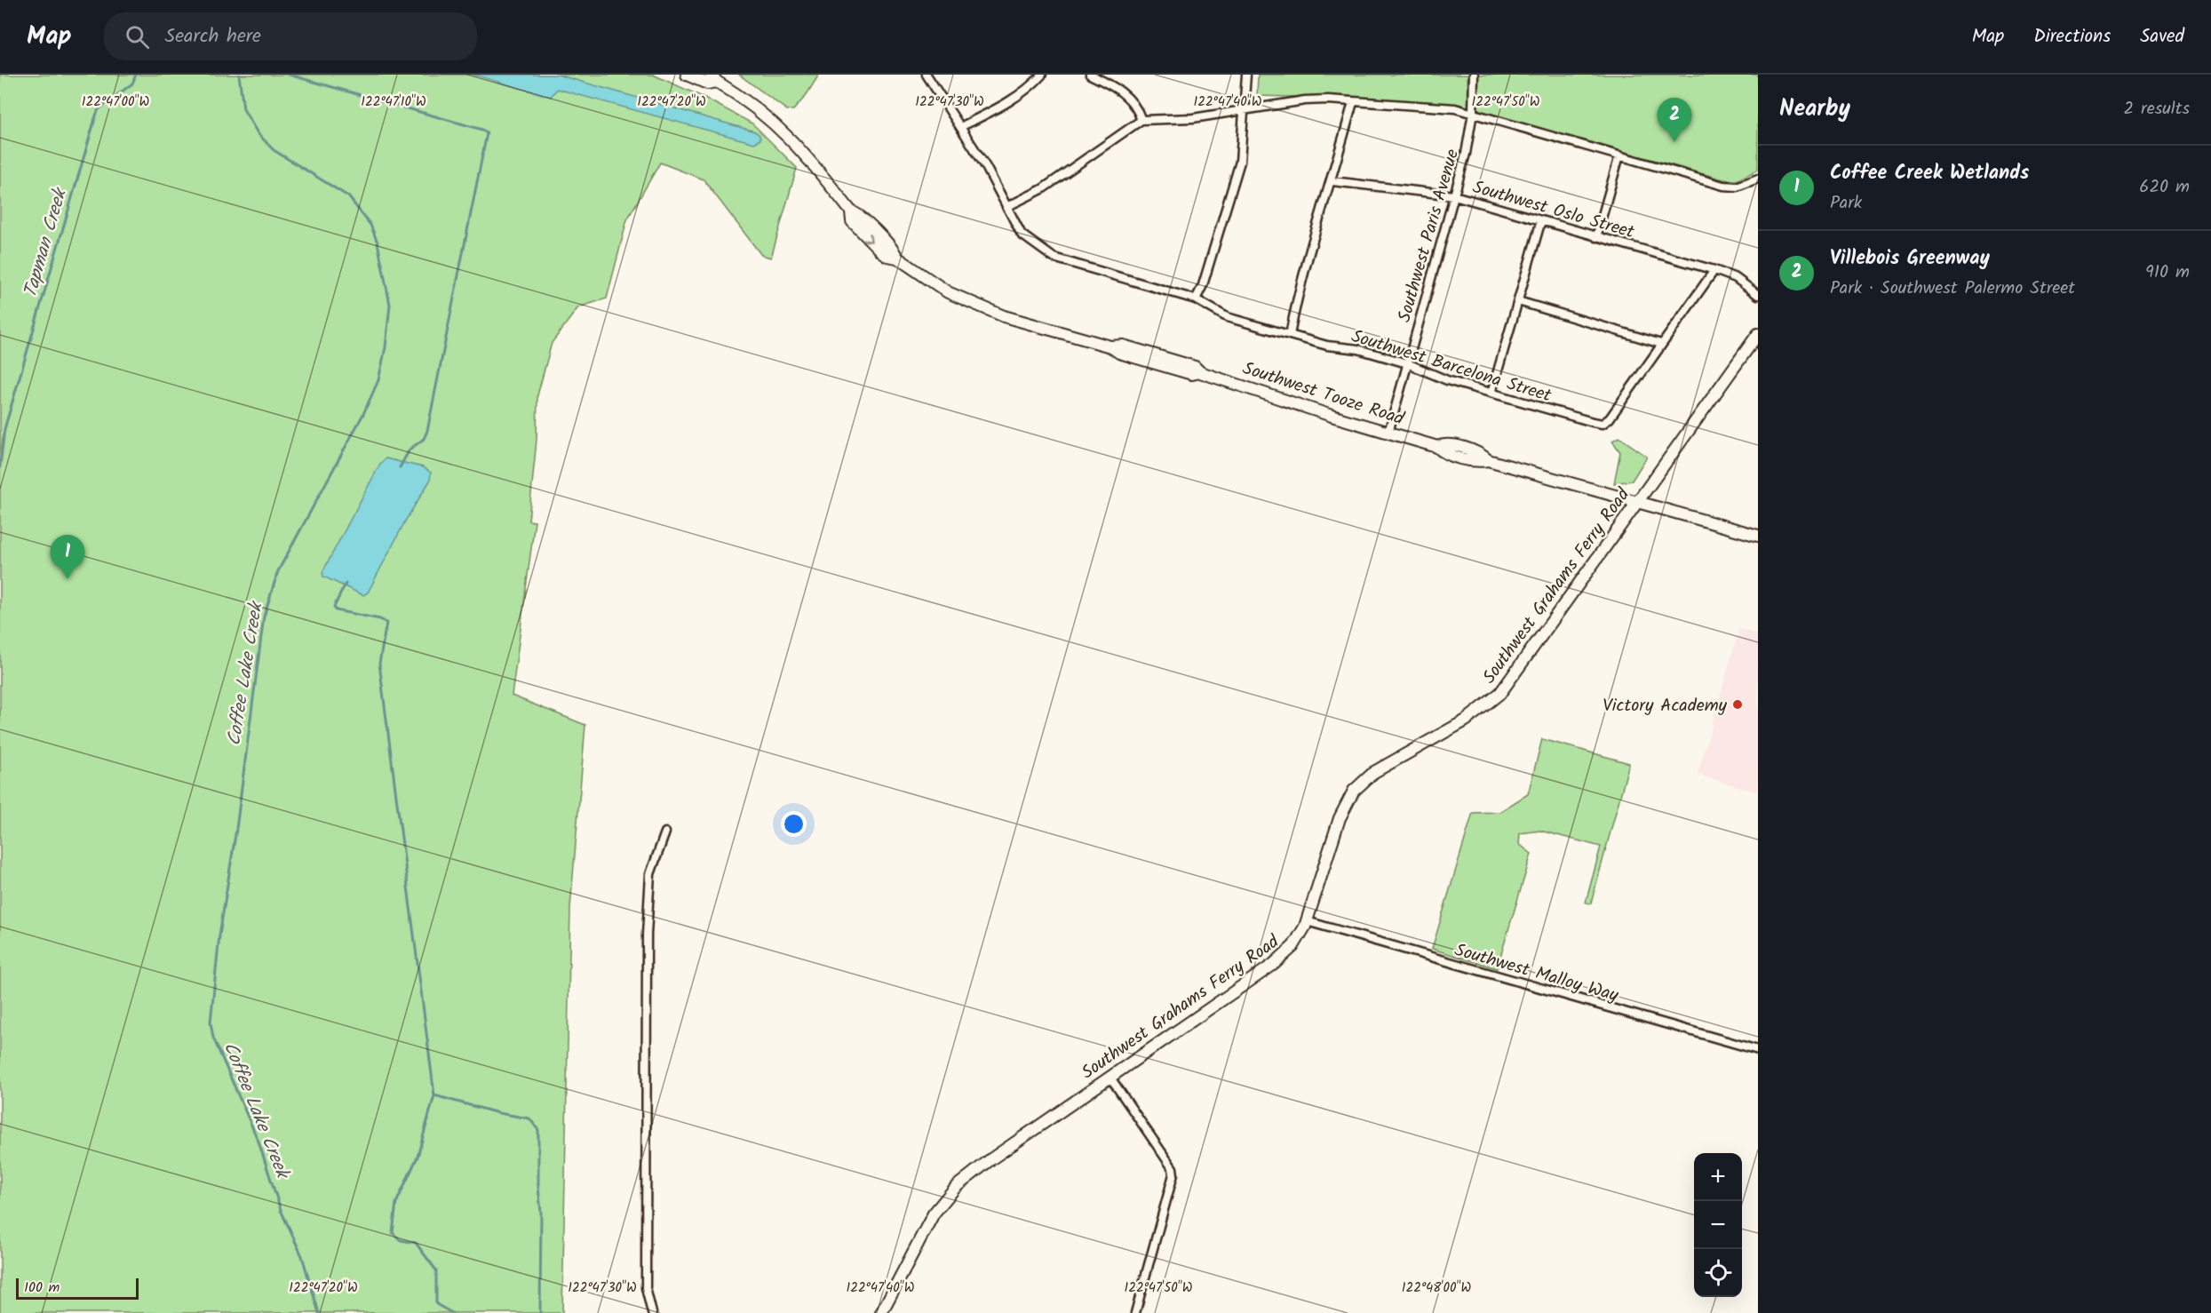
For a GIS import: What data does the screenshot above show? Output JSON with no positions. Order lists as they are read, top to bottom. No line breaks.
{"streets":{"main road":["Southwest Tooze Road","Southwest Grahams Ferry Road"],"street":["Southwest Oslo Street","Southwest Paris Avenue","Southwest Barcelona Street","Southwest Malloy Way"]},"crossings":[["Southwest Oslo Street","Southwest Paris Avenue"],["Southwest Paris Avenue","Southwest Barcelona Street"],["Southwest Paris Avenue","Southwest Tooze Road"],["Southwest Tooze Road","Southwest Grahams Ferry Road"],["Southwest Grahams Ferry Road","Southwest Malloy Way"]],"water":["Tapman Creek","Coffee Lake Creek"],"places":["Victory Academy"],"scale_bar":"100 m","page":{"header":"Map","search":"Search here","nav":["Map","Directions","Saved"],"heading":["Nearby","2 results"],"pins":["2","1"],"list":[{"mark":"1","name":"Coffee Creek Wetlands","note":"Park","value":"620 m"},{"mark":"2","name":"Villebois Greenway","note":"Park · Southwest Palermo Street","value":"910 m"}],"map_buttons":["+","−"],"scale":"100 m"},"coordinates":["122°47'00\"W","122°47'10\"W","122°47'20\"W","122°47'30\"W","122°47'40\"W","122°47'50\"W","122°48'00\"W"]}
